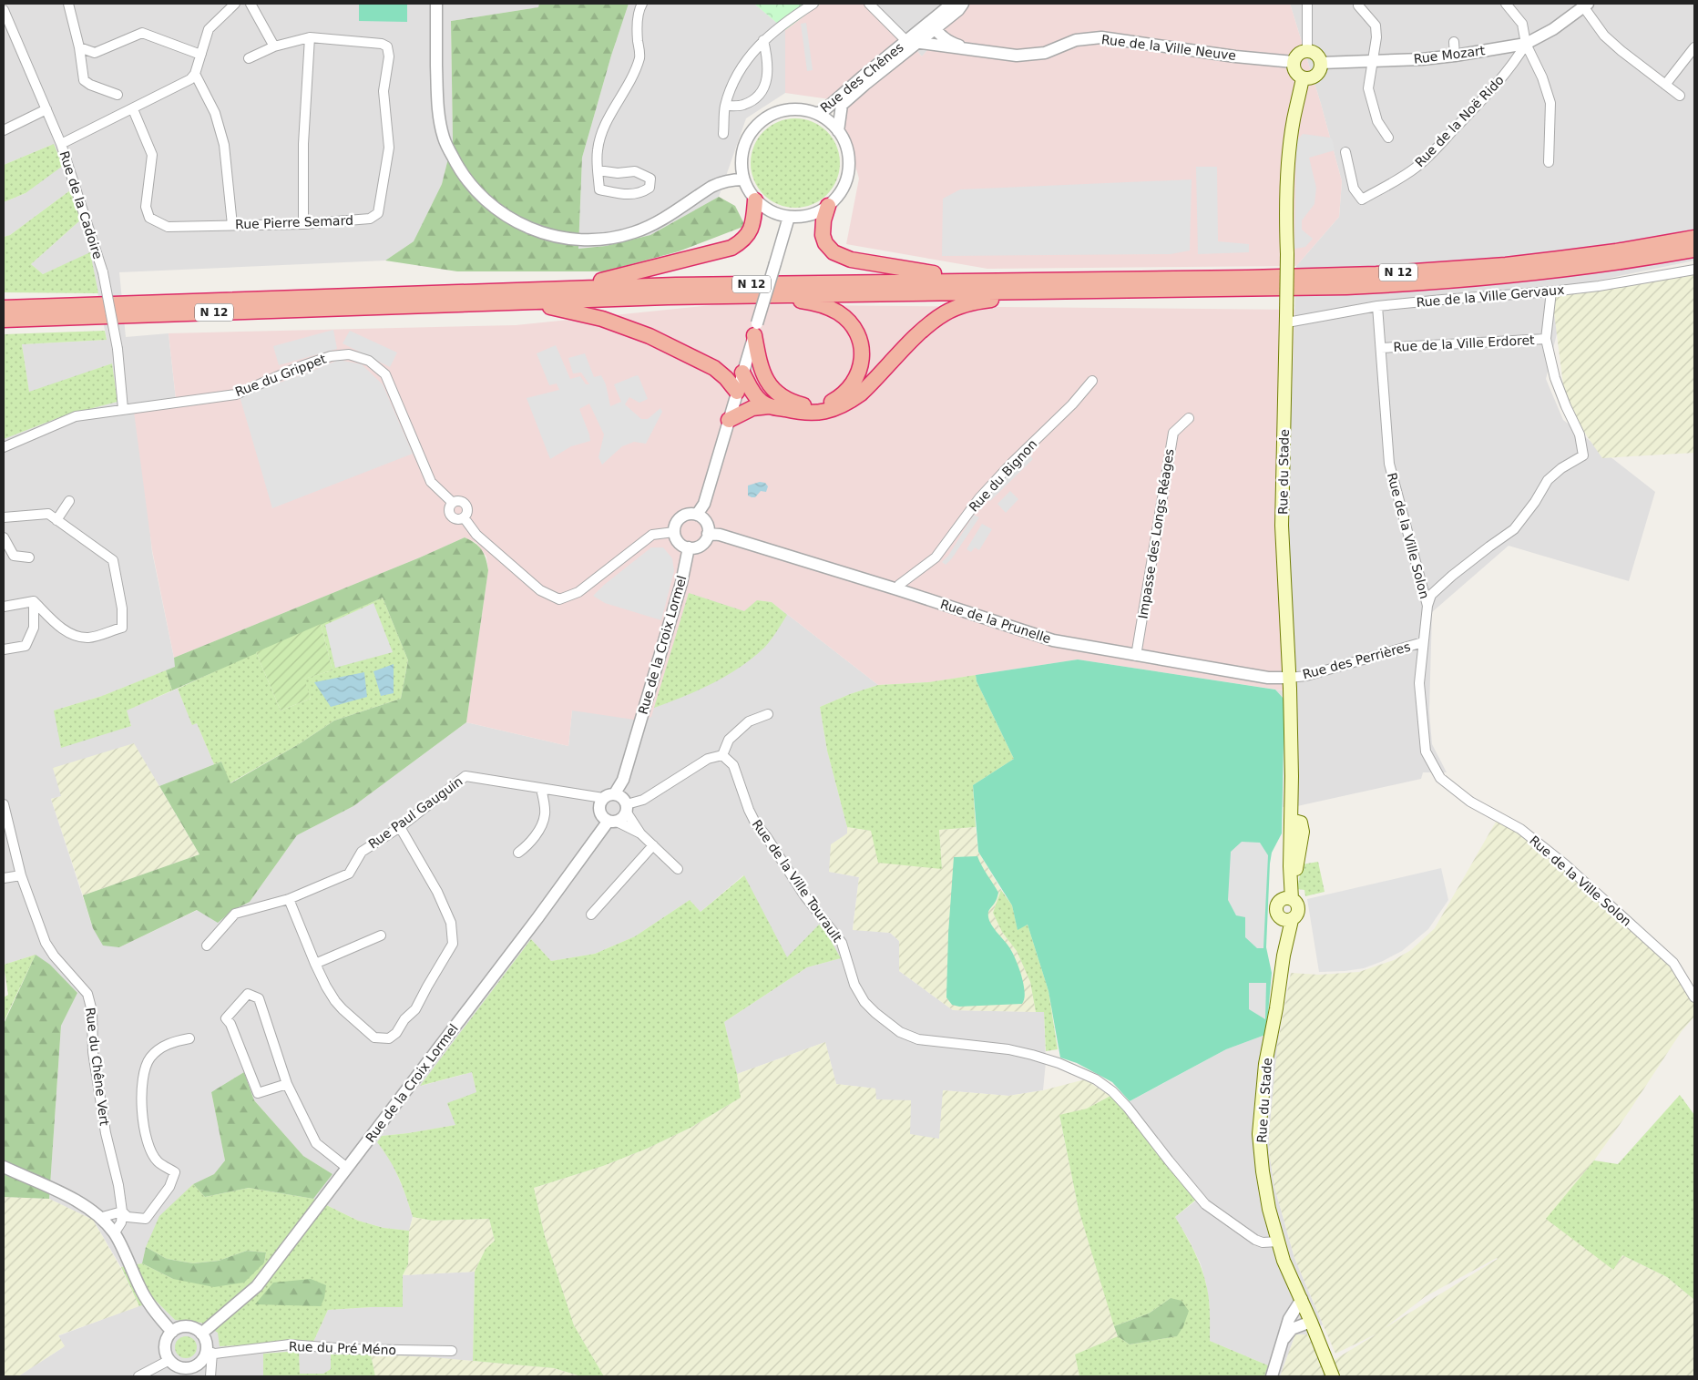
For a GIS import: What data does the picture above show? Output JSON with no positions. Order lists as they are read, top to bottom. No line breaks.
{"streets":{"highway":["N 12"],"main road":["Rue du Stade"],"street":["Rue de la Ville Neuve","Rue Mozart","Rue des Chênes","Rue de la Noë Rido","Rue de la Cadoire","Rue Pierre Semard","Rue de la Ville Gervaux","Rue de la Ville Erdoret","Rue du Grippet","Rue du Bignon","Impasse des Longs Réages","Rue de la Ville Solon","Rue de la Prunelle","Rue de la Croix Lormel","Rue des Perrières","Rue Paul Gauguin","Rue de la Ville Tourault","Rue du Chêne Vert","Rue du Pré Méno"]},"crossings":[["Rue de la Ville Neuve","Rue Mozart"],["Rue de la Ville Neuve","Rue des Chênes"],["Rue de la Ville Neuve","Rue du Stade"],["Rue Mozart","Rue de la Noë Rido"],["Rue Mozart","Rue du Stade"],["Rue de la Cadoire","Rue du Grippet"],["Rue de la Ville Gervaux","Rue de la Ville Erdoret"],["Rue de la Ville Gervaux","Rue du Stade"],["Rue de la Ville Gervaux","Rue de la Ville Solon"],["Rue de la Ville Erdoret","Rue de la Ville Solon"],["Rue du Grippet","Rue de la Prunelle"],["Rue du Grippet","Rue de la Croix Lormel"],["Rue du Stade","Rue de la Prunelle"],["Rue du Stade","Rue des Perrières"],["Rue du Stade","Rue de la Ville Tourault"],["Rue du Bignon","Rue de la Prunelle"],["Impasse des Longs Réages","Rue de la Prunelle"],["Rue de la Ville Solon","Rue des Perrières"],["Rue de la Prunelle","Rue de la Croix Lormel"],["Rue de la Prunelle","Rue des Perrières"],["Rue de la Croix Lormel","Rue Paul Gauguin"],["Rue de la Croix Lormel","Rue du Pré Méno"]]}
